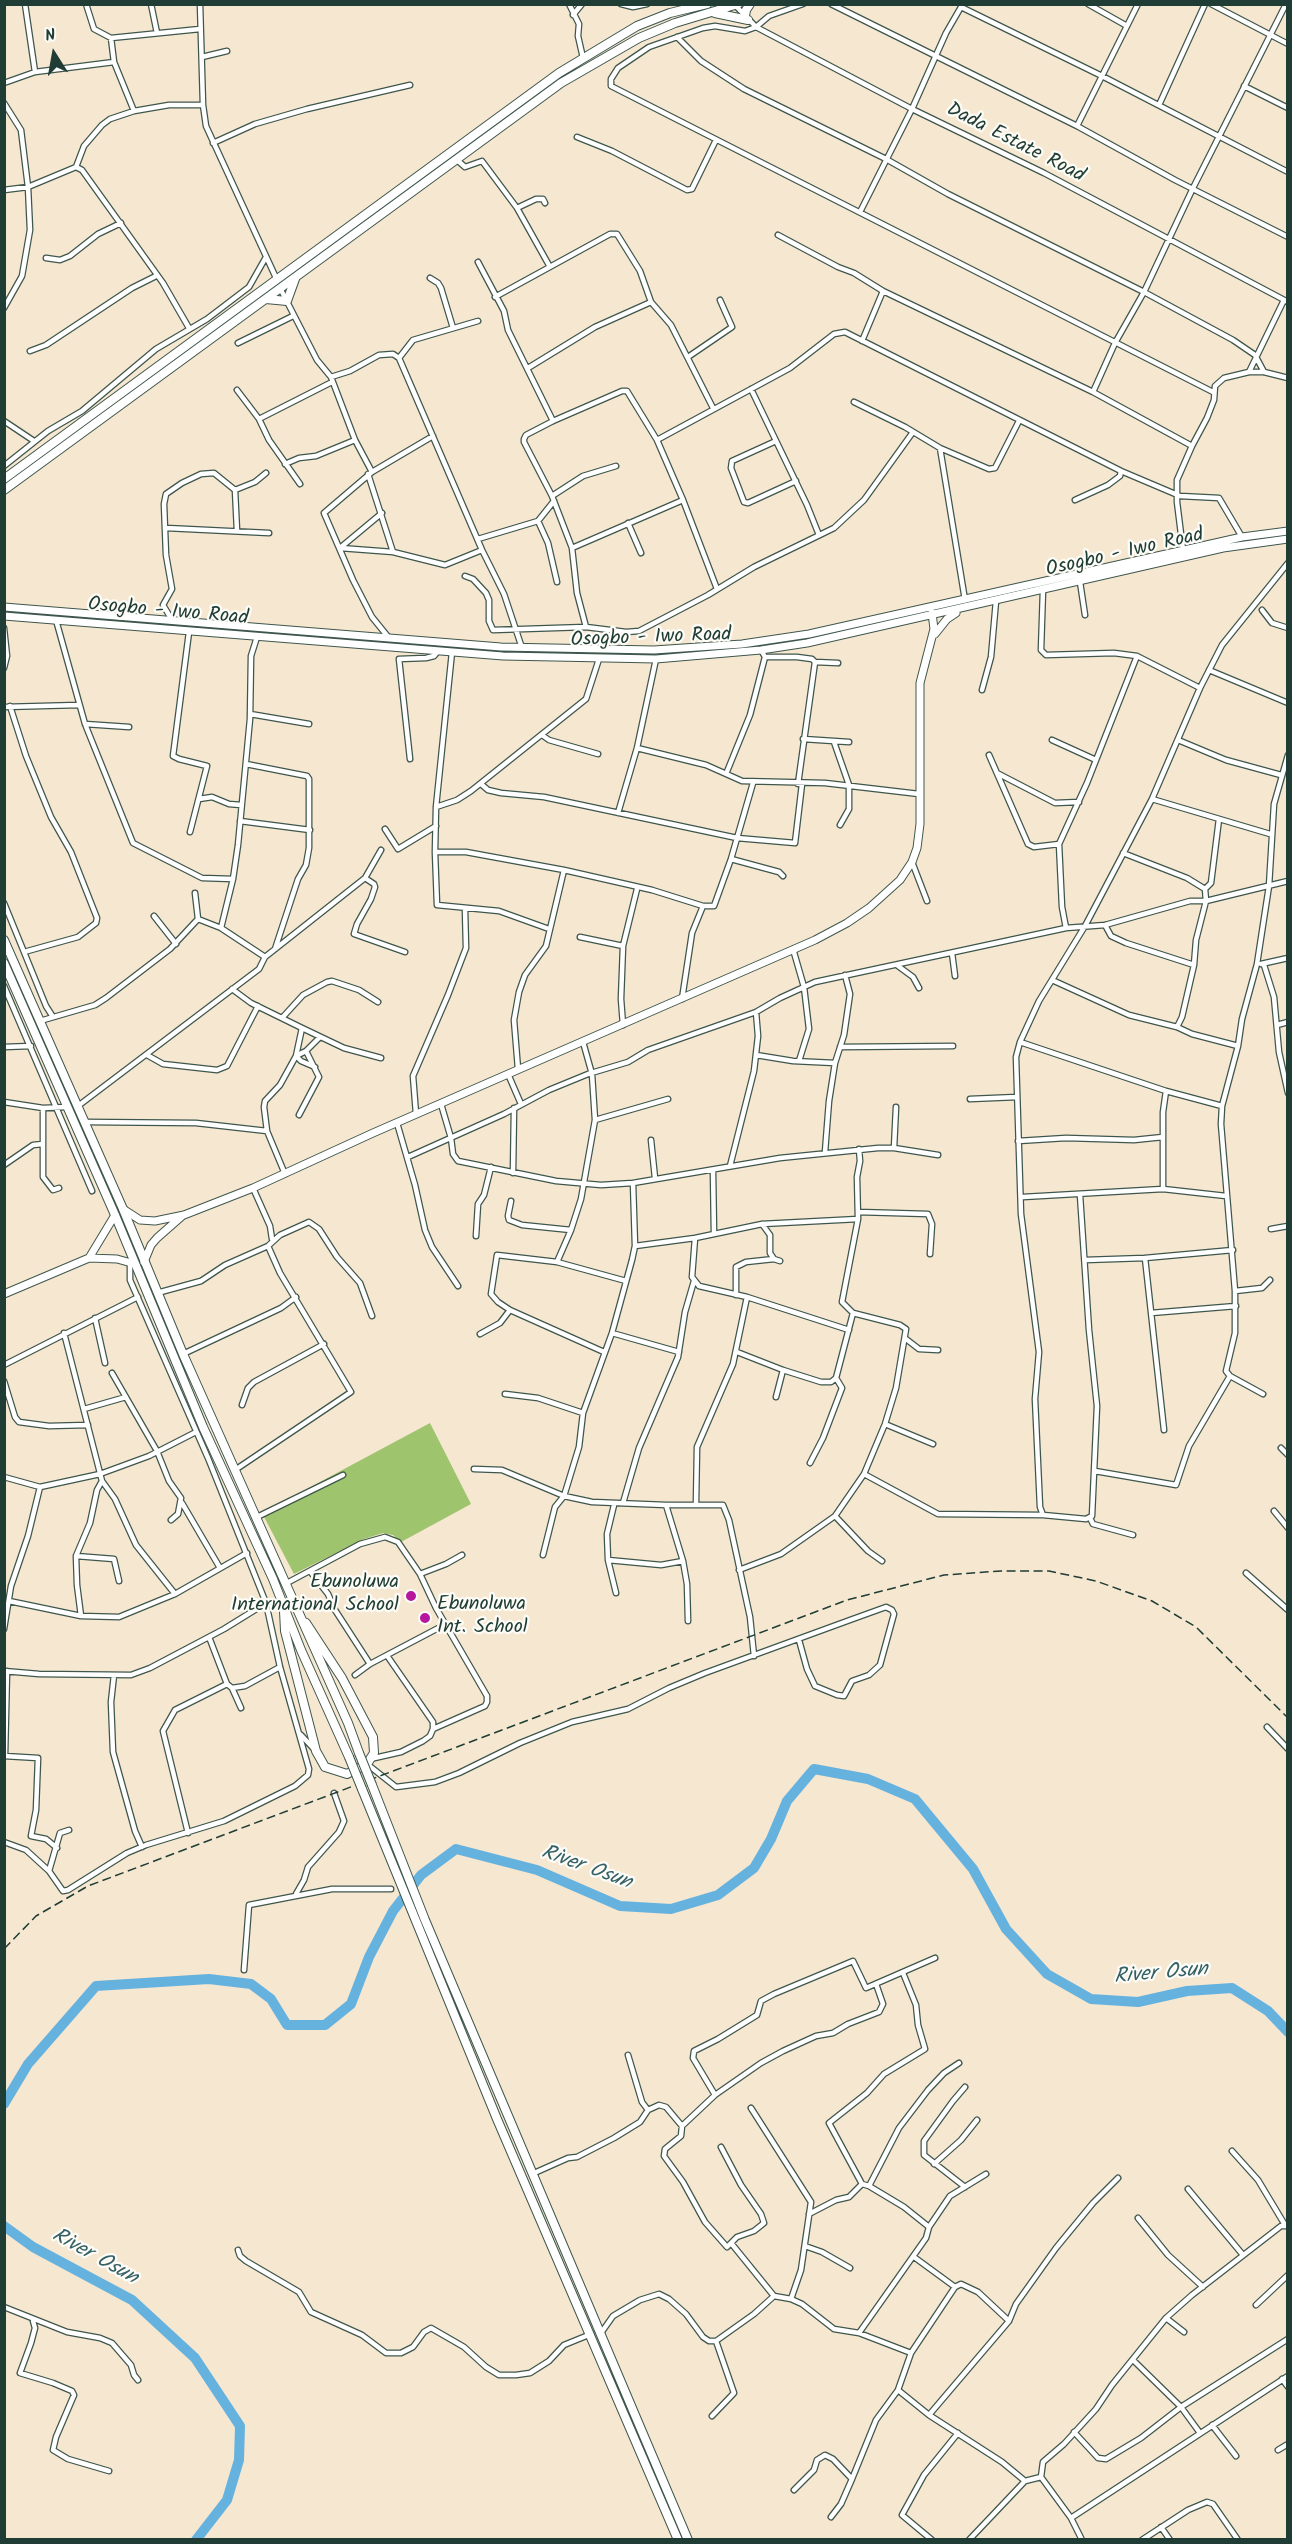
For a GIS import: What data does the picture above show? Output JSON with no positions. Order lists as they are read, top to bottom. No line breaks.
{"streets":{"main road":["Osogbo - Iwo Road"],"street":["Dada Estate Road"]},"water":["River Osun"],"places":["Ebunoluwa International School","Ebunoluwa Int. School"],"north":"top"}
